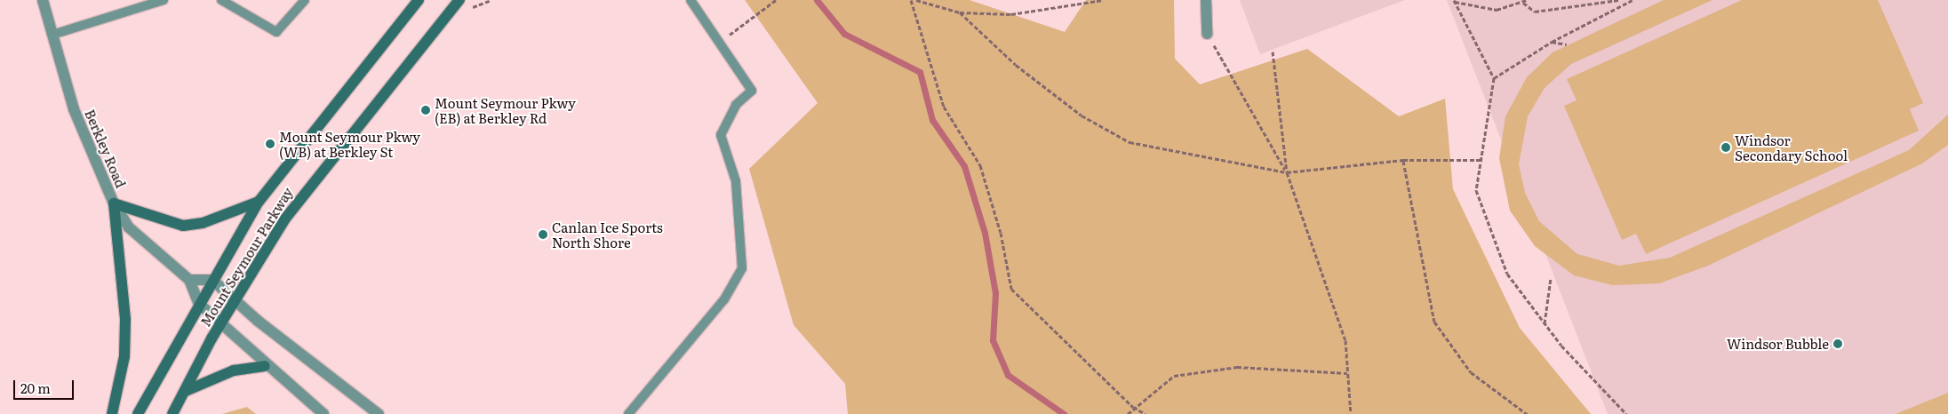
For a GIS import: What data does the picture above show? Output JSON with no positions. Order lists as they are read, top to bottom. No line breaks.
{"streets":{"main road":["Mount Seymour Parkway"],"street":["Berkley Road"]},"crossings":[["Berkley Road","Mount Seymour Parkway"]],"places":["Mount Seymour Pkwy (EB) at Berkley Rd","Mount Seymour Pkwy (WB) at Berkley St","Windsor Secondary School","Canlan Ice Sports North Shore","Windsor Bubble"],"scale_bar":"20 m"}
